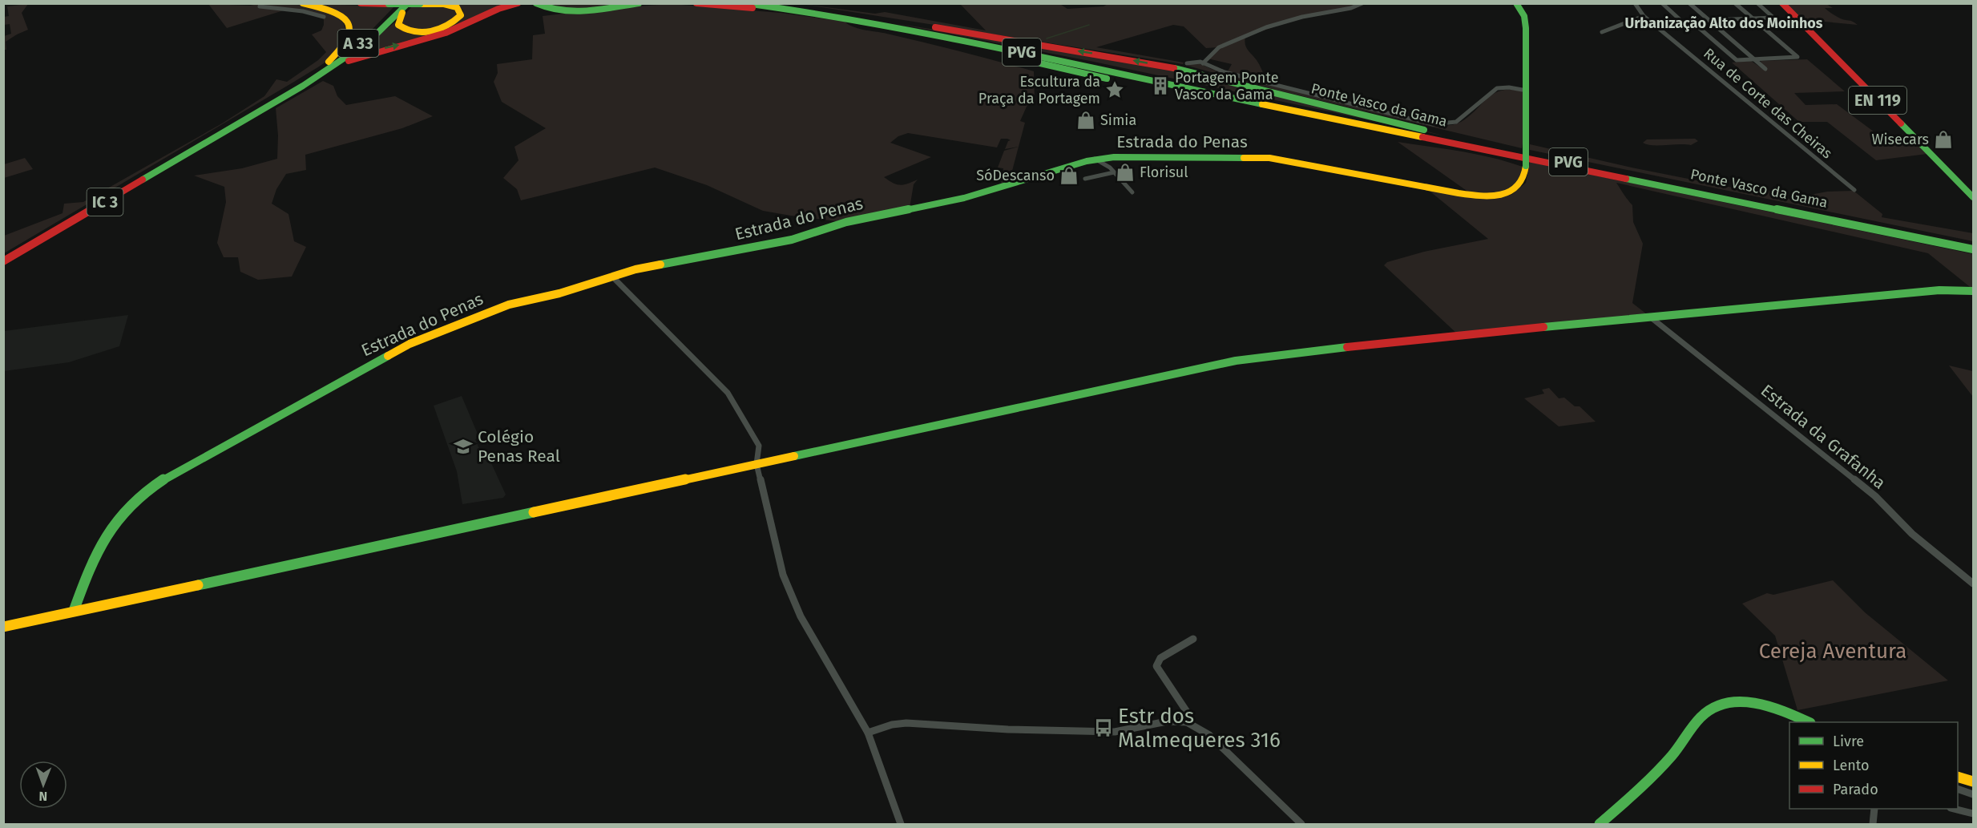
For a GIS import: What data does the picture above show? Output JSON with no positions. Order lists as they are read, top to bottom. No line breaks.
{"streets":{"main road":["A 33","PVG","EN 119","Ponte Vasco da Gama","Estrada do Penas","IC 3"],"street":["Rua de Corte das Cheiras","Estrada da Grafanha"]},"crossings":[["A 33","IC 3"]],"districts":["Urbanização Alto dos Moinhos"],"parks":["Cereja Aventura"],"places":{"building":["Portagem Ponte Vasco da Gama"],"place":["Escultura da Praça da Portagem"],"shop":["Simia","Wisecars","Florisul","SóDescanso"],"school or university":["Colégio Penas Real"],"bus stop":["Estr dos Malmequeres 316"]},"legend":["Livre","Lento","Parado"],"north":"bottom"}
